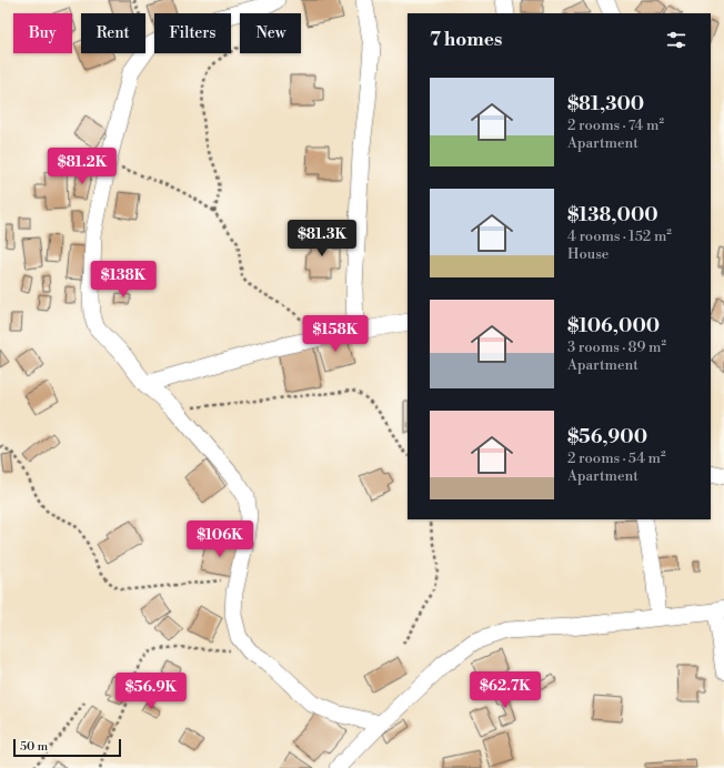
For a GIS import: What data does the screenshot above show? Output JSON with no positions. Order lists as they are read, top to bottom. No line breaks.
{"scale_bar":"50 m","page":{"chip":["Buy","Rent","Filters","New"],"heading":"7 homes","list":[{"name":"$81,300","note":"2 rooms · 74 m² · Apartment"},{"name":"$138,000","note":"4 rooms · 152 m² · House"},{"name":"$106,000","note":"3 rooms · 89 m² · Apartment"},{"name":"$56,900","note":"2 rooms · 54 m² · Apartment"}],"price":["$81.2K","$81.3K","$138K","$158K","$106K","$62.7K","$56.9K"],"scale":"50 m"}}
